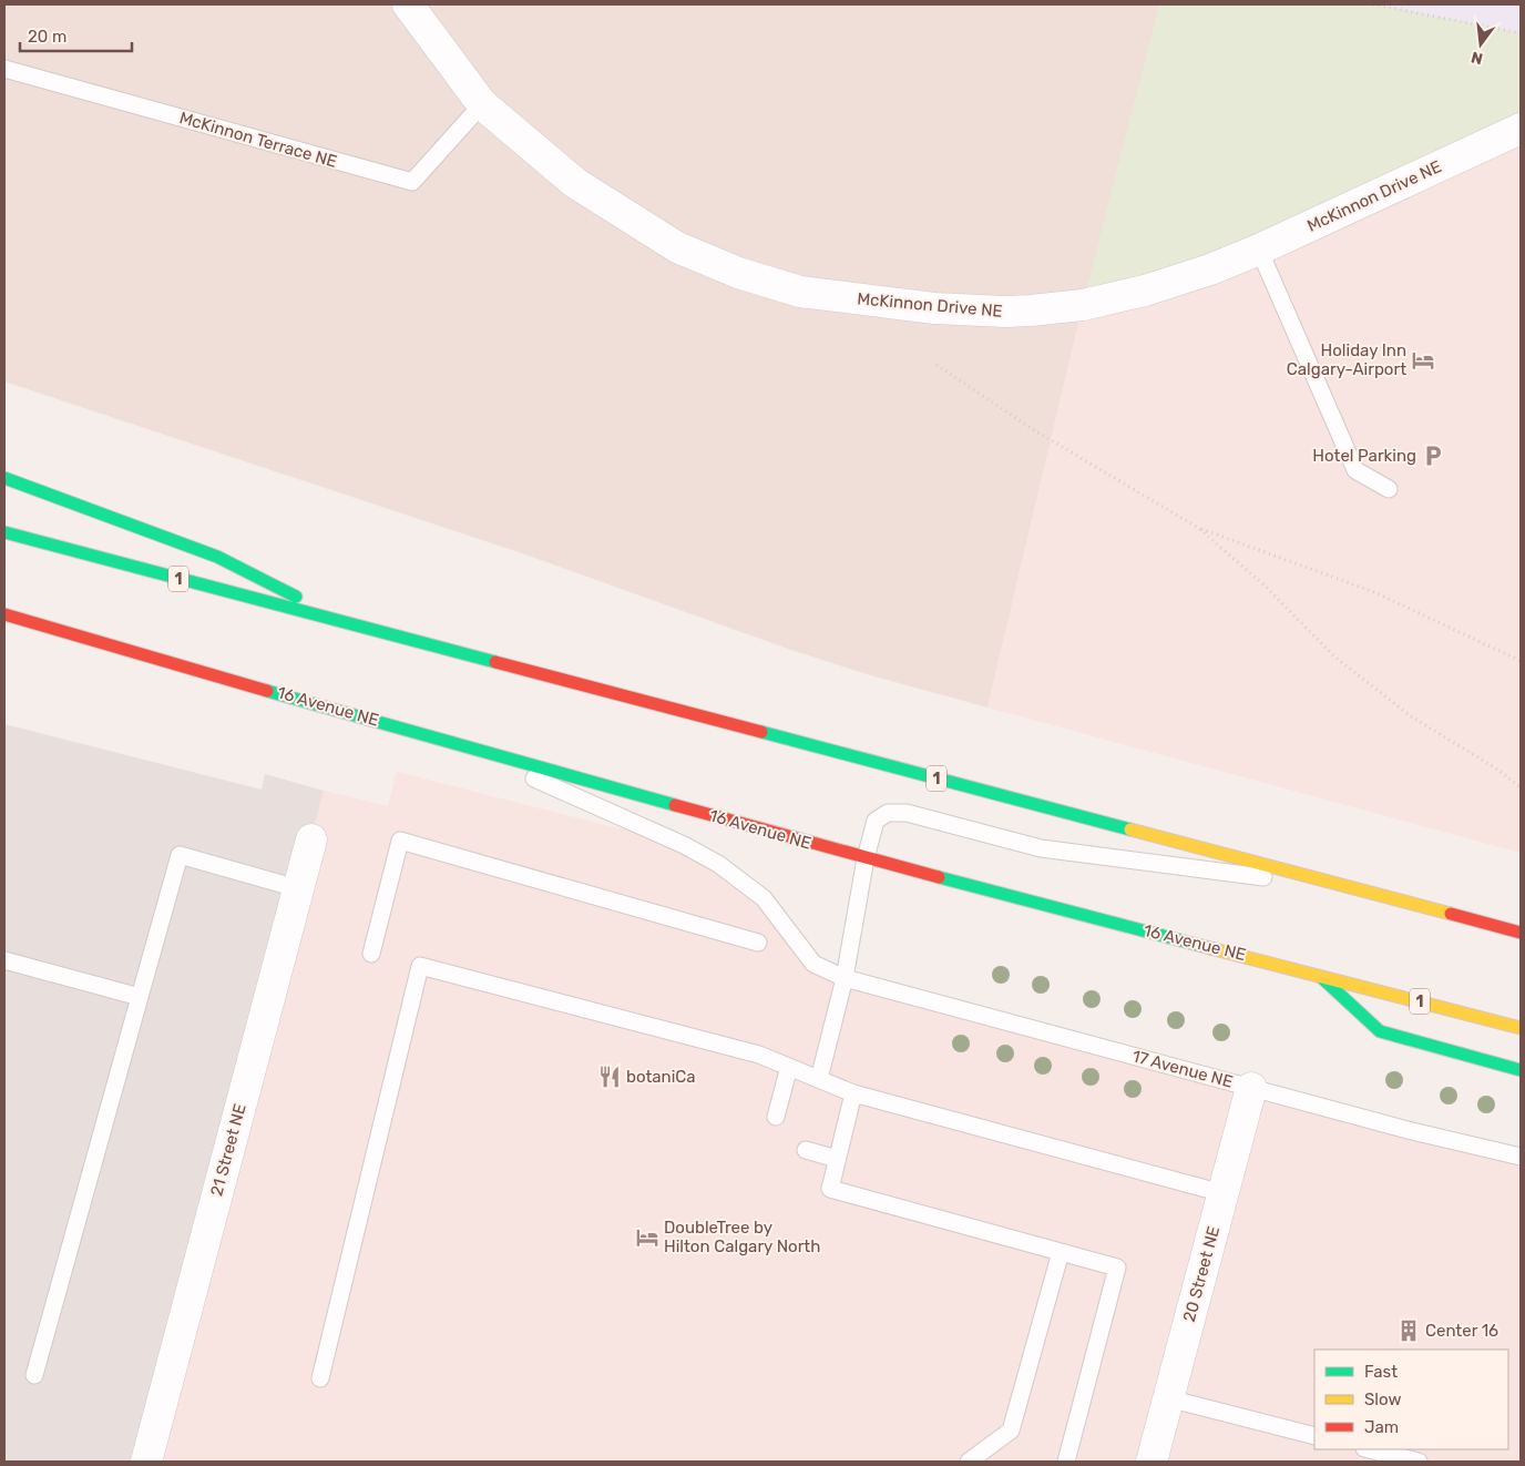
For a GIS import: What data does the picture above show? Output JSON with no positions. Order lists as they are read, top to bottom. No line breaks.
{"streets":{"highway":["1","16 Avenue NE"],"street":["McKinnon Drive NE","21 Street NE","20 Street NE"],"lane":["McKinnon Terrace NE","17 Avenue NE"]},"crossings":[["McKinnon Terrace NE","McKinnon Drive NE"],["16 Avenue NE","17 Avenue NE"],["17 Avenue NE","20 Street NE"]],"places":{"hotel":["Holiday Inn Calgary-Airport","DoubleTree by Hilton Calgary North"],"parking":["Hotel Parking"],"restaurant":["botaniCa"],"building":["Center 16"]},"legend":["Fast","Slow","Jam"],"scale_bar":"20 m","north":"bottom"}
